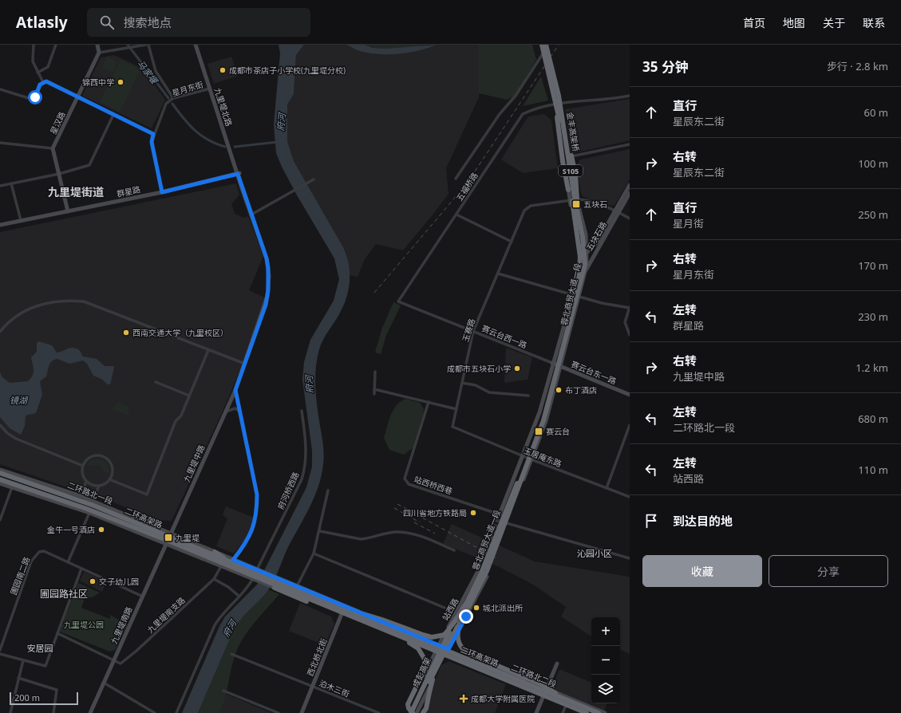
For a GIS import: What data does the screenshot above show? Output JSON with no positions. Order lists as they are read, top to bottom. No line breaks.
{"streets":{"highway":["金丰高架桥","S105","蓉北商贸大道一段","二环高架路","成彭高架"],"main road":["九里堤北路","星汉路","群星路","五块石路","赛云台东一路","九里堤中路","二环路北一段","站西路","九里堤南路","西北桥北街","二环路北二段"],"street":["星月东街","五福桥路","玉赛路","赛云台西一路","玉居庵东路","站西桥西巷","府河桥西路","圃园南二路","九里堤南支路","泊木三街"]},"crossings":[["星月东街","九里堤北路"],["星月东街","群星路"],["九里堤北路","群星路"],["九里堤北路","九里堤中路"],["金丰高架桥","蓉北商贸大道一段"],["五福桥路","蓉北商贸大道一段"],["五福桥路","赛云台西一路"],["群星路","九里堤中路"],["五块石路","蓉北商贸大道一段"],["蓉北商贸大道一段","玉赛路"],["蓉北商贸大道一段","赛云台西一路"],["蓉北商贸大道一段","赛云台东一路"],["蓉北商贸大道一段","玉居庵东路"],["蓉北商贸大道一段","站西桥西巷"],["蓉北商贸大道一段","成彭高架"],["玉赛路","赛云台西一路"],["玉赛路","玉居庵东路"],["赛云台西一路","赛云台东一路"],["九里堤中路","二环路北一段"],["九里堤中路","九里堤南路"],["府河桥西路","二环路北一段"],["二环路北一段","二环高架路"],["二环路北一段","站西路"],["二环路北一段","西北桥北街"],["二环路北一段","二环路北二段"],["二环高架路","西北桥北街"],["圃园南二路","九里堤南路"],["站西路","二环路北二段"],["九里堤南支路","九里堤南路"],["西北桥北街","泊木三街"]],"districts":["九里堤街道","沁园小区","圃园路社区","安居园"],"water":["马家堰","府河","镜湖"],"parks":["九里堤公园"],"places":{"other":["成都市茶店子小学校(九里堤分校)","锦西中学","西南交通大学（九里校区）","成都市五块石小学","布丁酒店","四川省地方铁路局","金牛一号酒店","交子幼儿园","城北派出所"],"transit":["五块石","赛云台","九里堤"],"health":["成都大学附属医院"]},"scale_bar":"200 m","page":{"header":"Atlasly","search":"搜索地点","nav":["首页","地图","关于","联系"],"heading":["35 分钟","步行 · 2.8 km"],"list":[["直行","星辰东二街","60 m"],["右转","星辰东二街","100 m"],["直行","星月街","250 m"],["右转","星月东街","170 m"],["左转","群星路","230 m"],["右转","九里堤中路","1.2 km"],["左转","二环路北一段","680 m"],["左转","站西路","110 m"],"到达目的地"],"buttons":["收藏","分享"],"map_buttons":["+","−"],"scale":"200 m"}}
